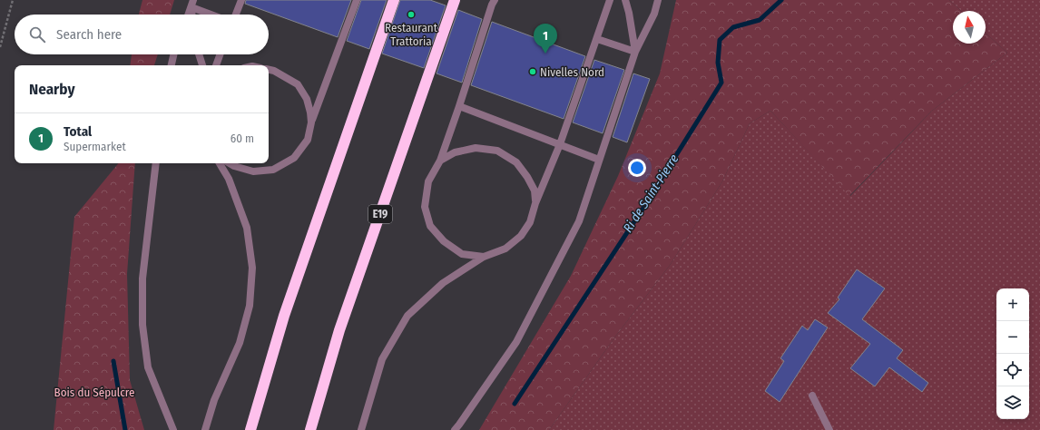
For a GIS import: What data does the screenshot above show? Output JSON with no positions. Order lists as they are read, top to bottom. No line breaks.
{"streets":{"highway":["E19"]},"water":["Ri de Saint-Pierre"],"parks":["Bois du Sépulcre"],"places":["Restaurant Trattoria","Nivelles Nord"],"north":"top","page":{"search":"Search here","pins":"1","heading":"Nearby","list":[{"mark":"1","name":"Total","note":"Supermarket","value":"60 m"}],"map_buttons":["+","−"]}}
